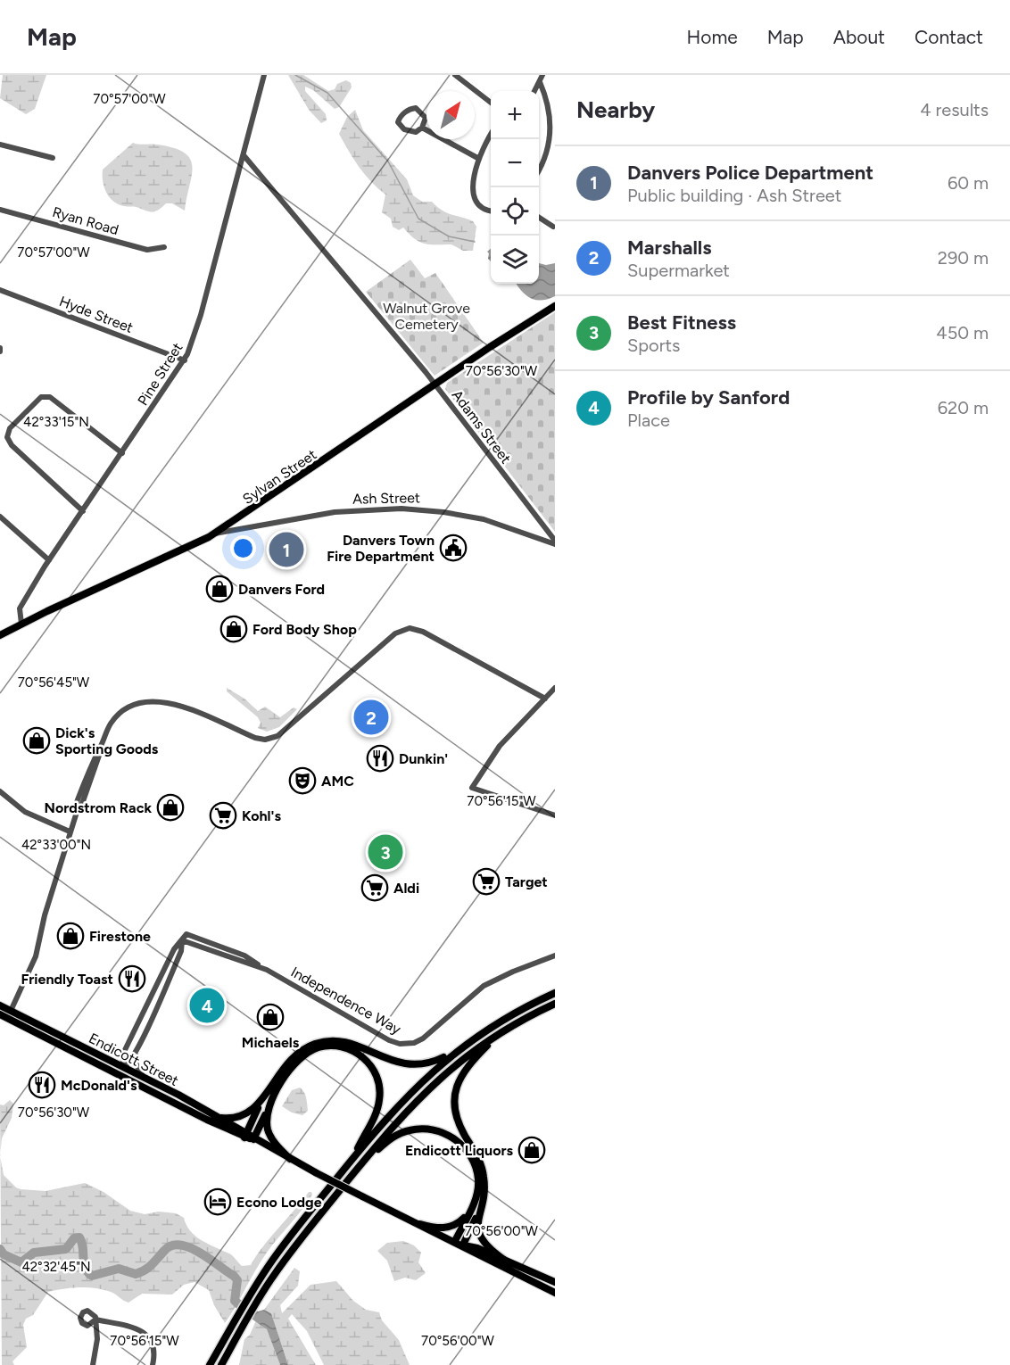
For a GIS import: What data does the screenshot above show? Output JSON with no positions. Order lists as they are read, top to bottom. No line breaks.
{"streets":{"main road":["Sylvan Street","Endicott Street"],"street":["Ryan Road","Hyde Street","Pine Street","Adams Street","Ash Street","Independence Way"]},"crossings":[["Hyde Street","Pine Street"],["Pine Street","Adams Street"],["Pine Street","Sylvan Street"],["Adams Street","Sylvan Street"],["Adams Street","Ash Street"],["Sylvan Street","Ash Street"],["Independence Way","Endicott Street"]],"parks":["Walnut Grove Cemetery"],"places":{"public building":["Danvers Town Fire Department"],"shop":["Danvers Ford","Ford Body Shop","Dick's Sporting Goods","Nordstrom Rack","Firestone","Michaels","Endicott Liquors"],"restaurant":["Dunkin'","Friendly Toast","McDonald's"],"theatre":["AMC"],"supermarket":["Kohl's","Target","Aldi"],"hotel":["Econo Lodge"]},"north":"top right","page":{"header":"Map","nav":["Home","Map","About","Contact"],"heading":["Nearby","4 results"],"map_buttons":["+","−"],"list":[{"mark":"1","name":"Danvers Police Department","note":"Public building · Ash Street","value":"60 m"},{"mark":"2","name":"Marshalls","note":"Supermarket","value":"290 m"},{"mark":"3","name":"Best Fitness","note":"Sports","value":"450 m"},{"mark":"4","name":"Profile by Sanford","note":"Place","value":"620 m"}],"pins":["1","2","3","4"]},"coordinates":["70°57'00\"W","70°56'30\"W","42°33'15\"N","70°56'45\"W","70°56'15\"W","42°33'00\"N","70°56'00\"W","42°32'45\"N"]}
